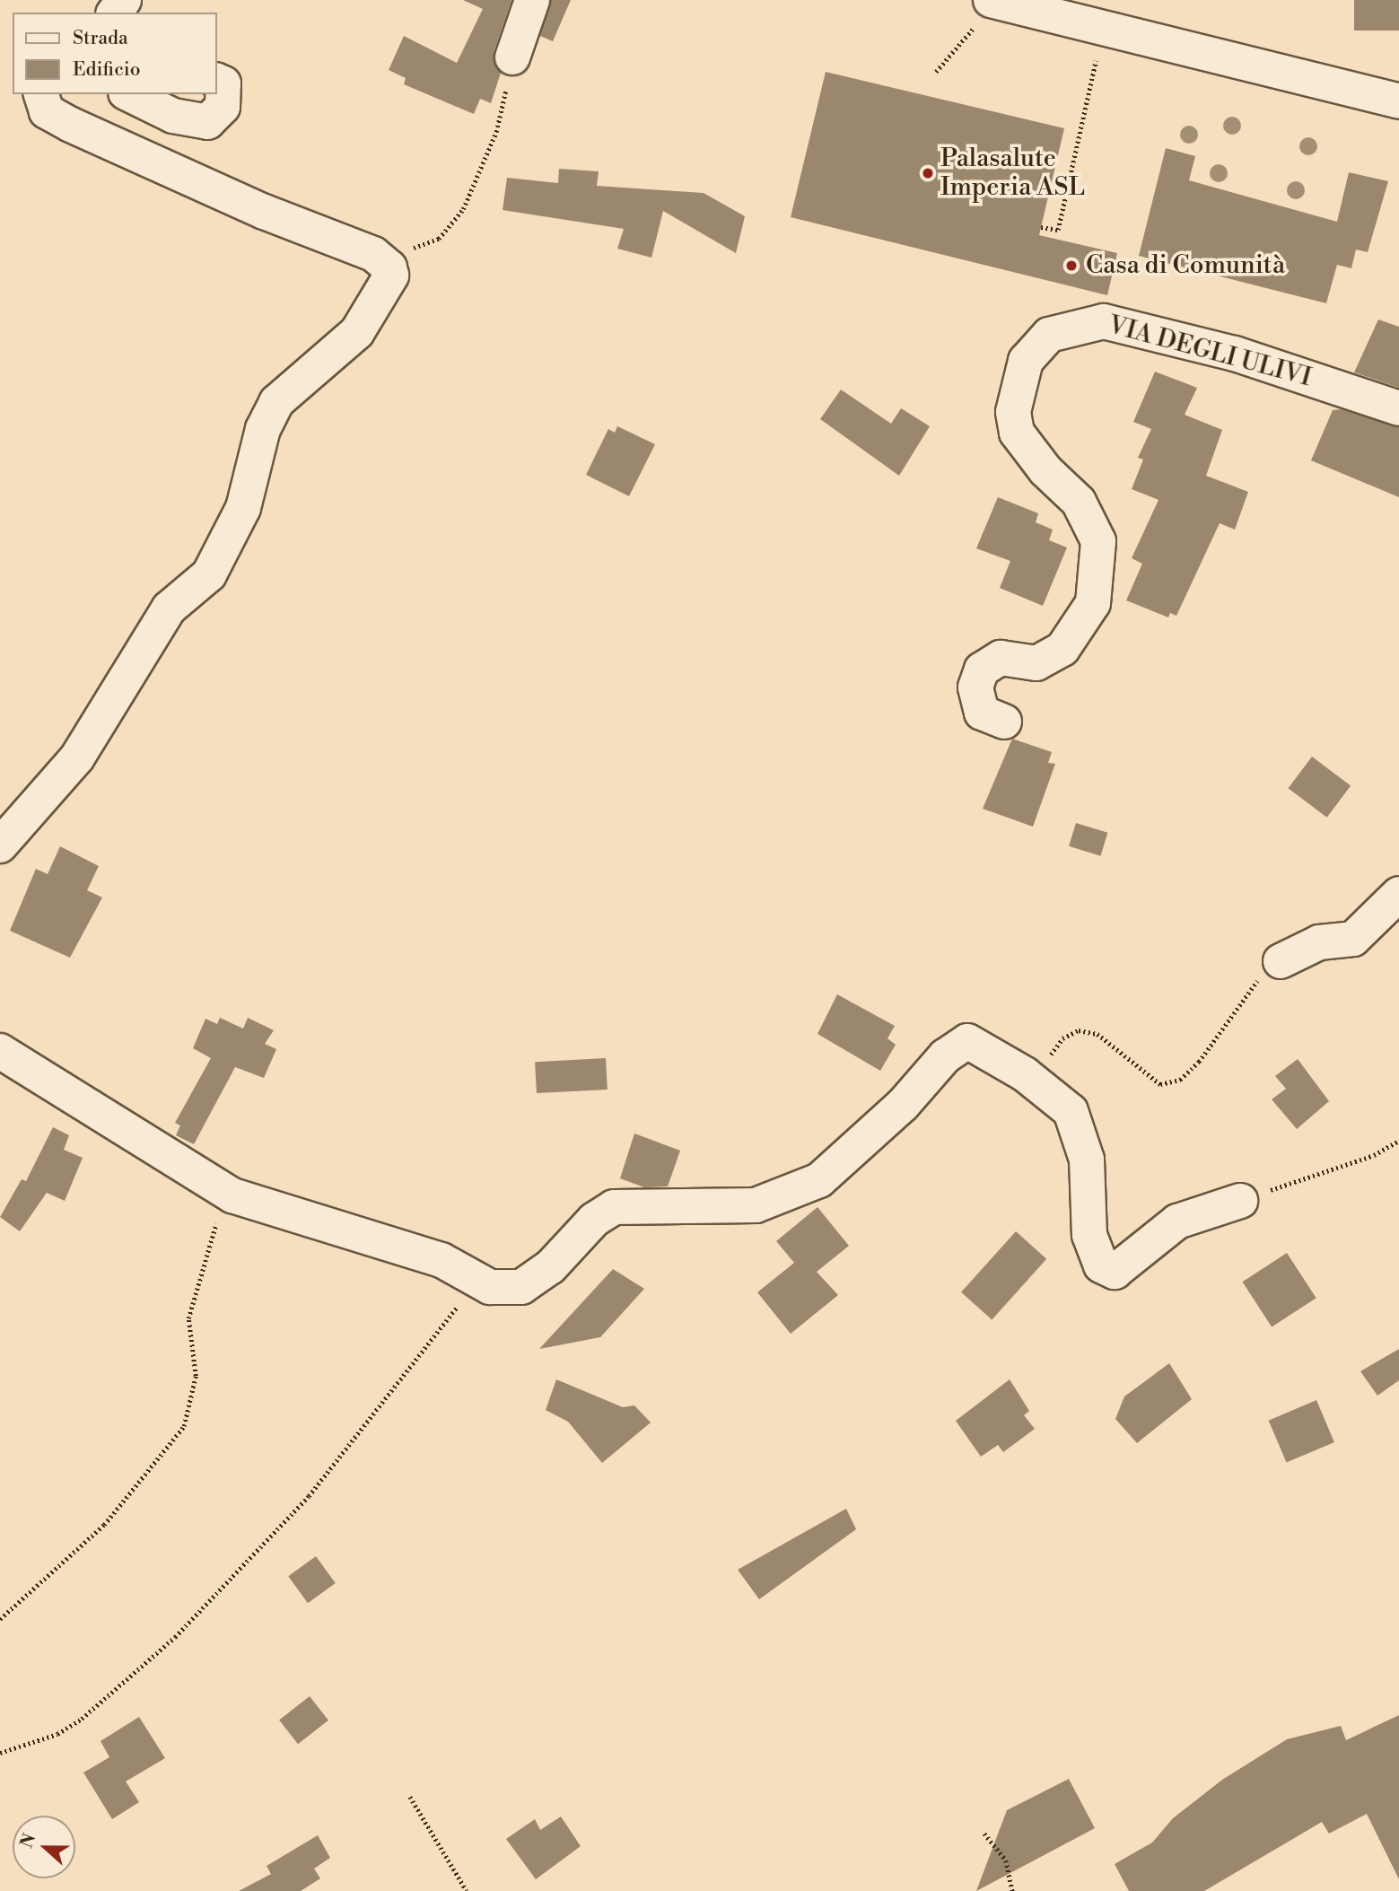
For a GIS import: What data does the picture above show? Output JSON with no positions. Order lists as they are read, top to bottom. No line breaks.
{"streets":{"street":["VIA DEGLI ULIVI"]},"places":["Palasalute Imperia ASL","Casa di Comunità"],"legend":["Strada","Edificio"],"north":"left"}
